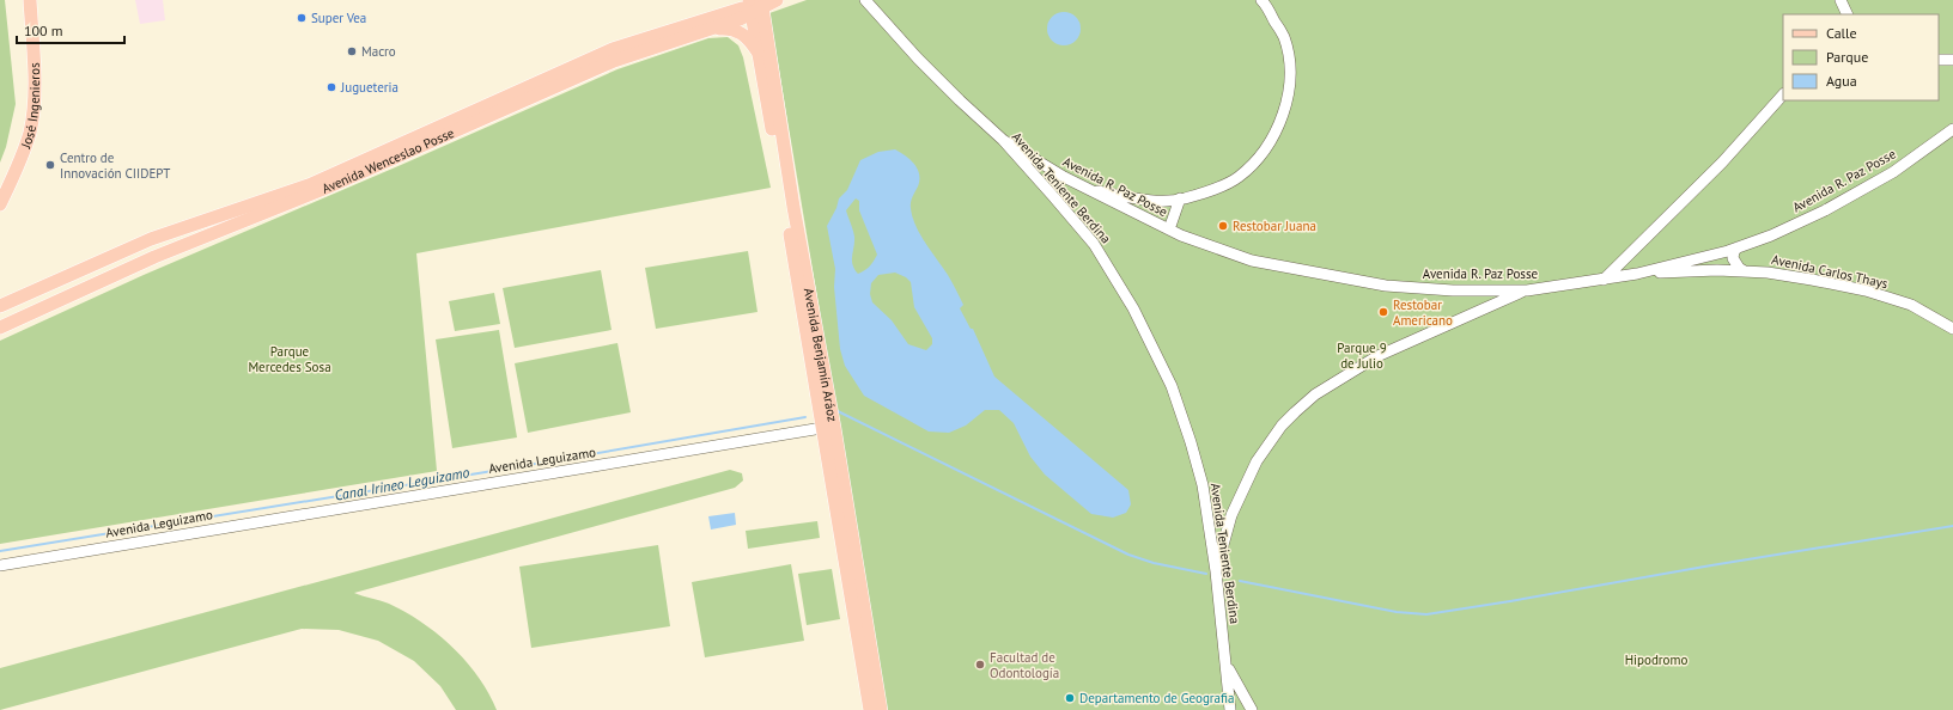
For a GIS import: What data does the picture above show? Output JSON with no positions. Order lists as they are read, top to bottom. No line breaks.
{"streets":{"main road":["José Ingenieros","Avenida Wenceslao Posse","Avenida Benjamín Aráoz"],"street":["Avenida R. Paz Posse","Avenida Teniente Berdina","Avenida Carlos Thays","Avenida Leguizamo"]},"crossings":[["Avenida Wenceslao Posse","Avenida Benjamín Aráoz"],["Avenida R. Paz Posse","Avenida Teniente Berdina"],["Avenida R. Paz Posse","Avenida Carlos Thays"],["Avenida Benjamín Aráoz","Avenida Leguizamo"]],"water":["Canal Irineo Leguizamo"],"parks":["Parque 9 de Julio","Parque Mercedes Sosa","Hipodromo"],"places":["Super Vea","Macro","Jugueteria","Centro de Innovación CIIDEPT","Restobar Juana","Restobar Americano","Facultad de Odontología","Departamento de Geografia"],"legend":["Calle","Parque","Agua"],"scale_bar":"100 m"}
